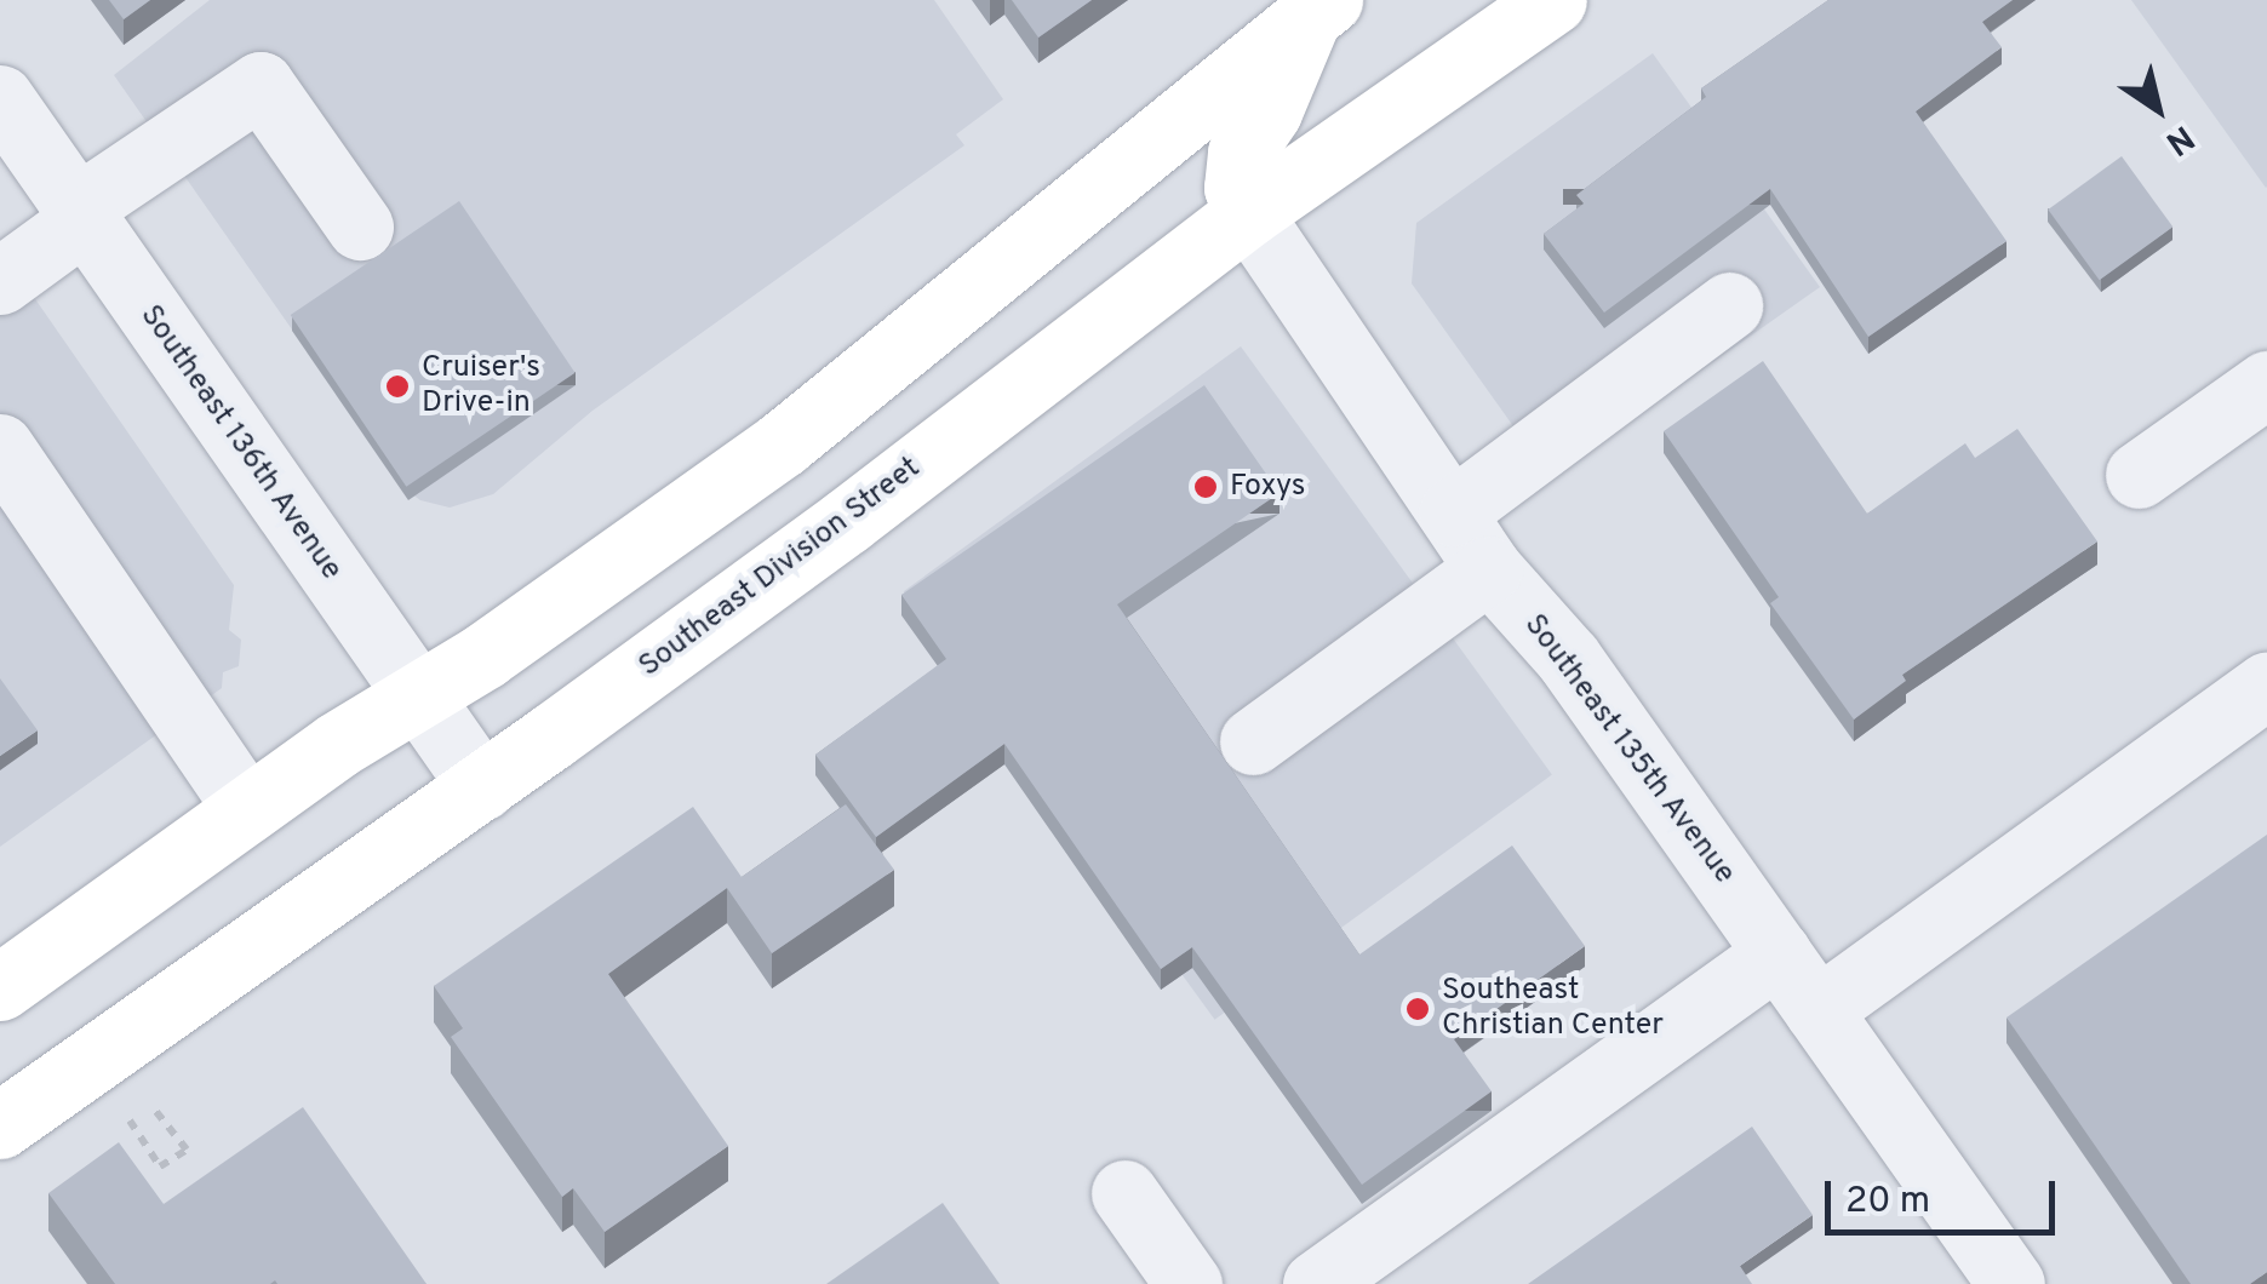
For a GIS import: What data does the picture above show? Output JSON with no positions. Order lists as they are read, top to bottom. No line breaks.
{"streets":{"main road":["Southeast Division Street"],"street":["Southeast 136th Avenue","Southeast 135th Avenue"]},"crossings":[["Southeast 136th Avenue","Southeast Division Street"],["Southeast Division Street","Southeast 135th Avenue"]],"places":["Cruiser's Drive-in","Foxys","Southeast Christian Center"],"scale_bar":"20 m","north":"bottom right"}
